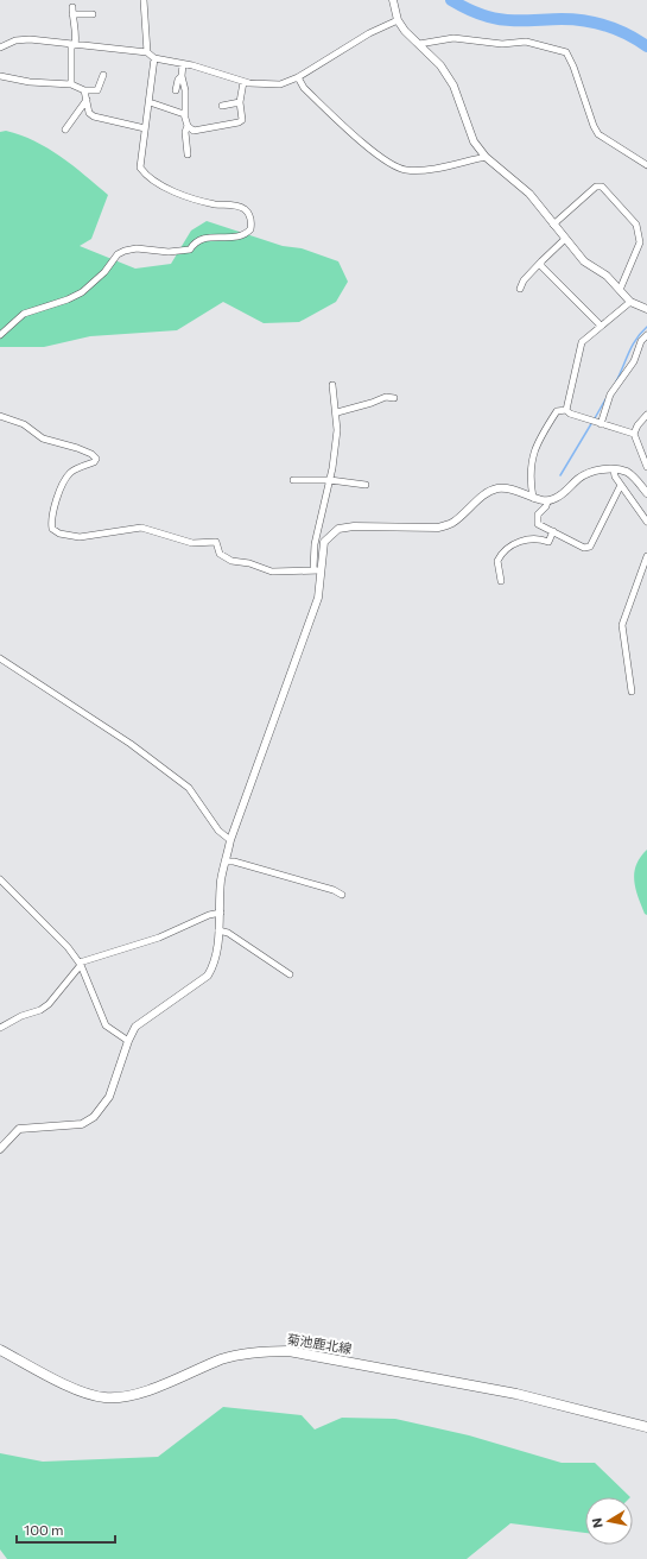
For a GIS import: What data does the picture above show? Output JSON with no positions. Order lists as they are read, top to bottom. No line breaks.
{"streets":{"main road":["菊池鹿北線"]},"scale_bar":"100 m","north":"left"}
